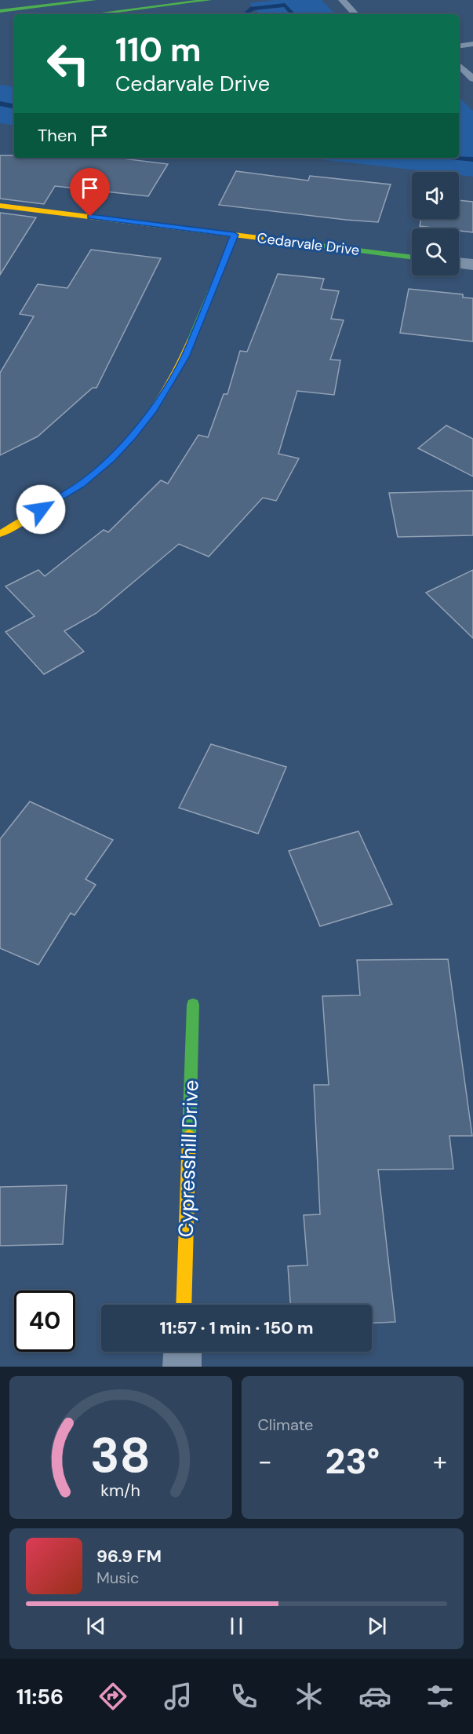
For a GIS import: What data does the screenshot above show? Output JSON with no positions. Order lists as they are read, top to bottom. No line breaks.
{"streets":{"street":["Cedarvale Drive","Cypresshill Drive"]},"page":{"turn":["110 m","Cedarvale Drive"],"then":"Then","limit":"40","trip":"11:57 · 1 min · 150 m","tile":"Climate","heat":["−","23°","+"],"song":["96.9 FM","Music"],"tabs":"11:56","gauge":["38","km/h"]}}
